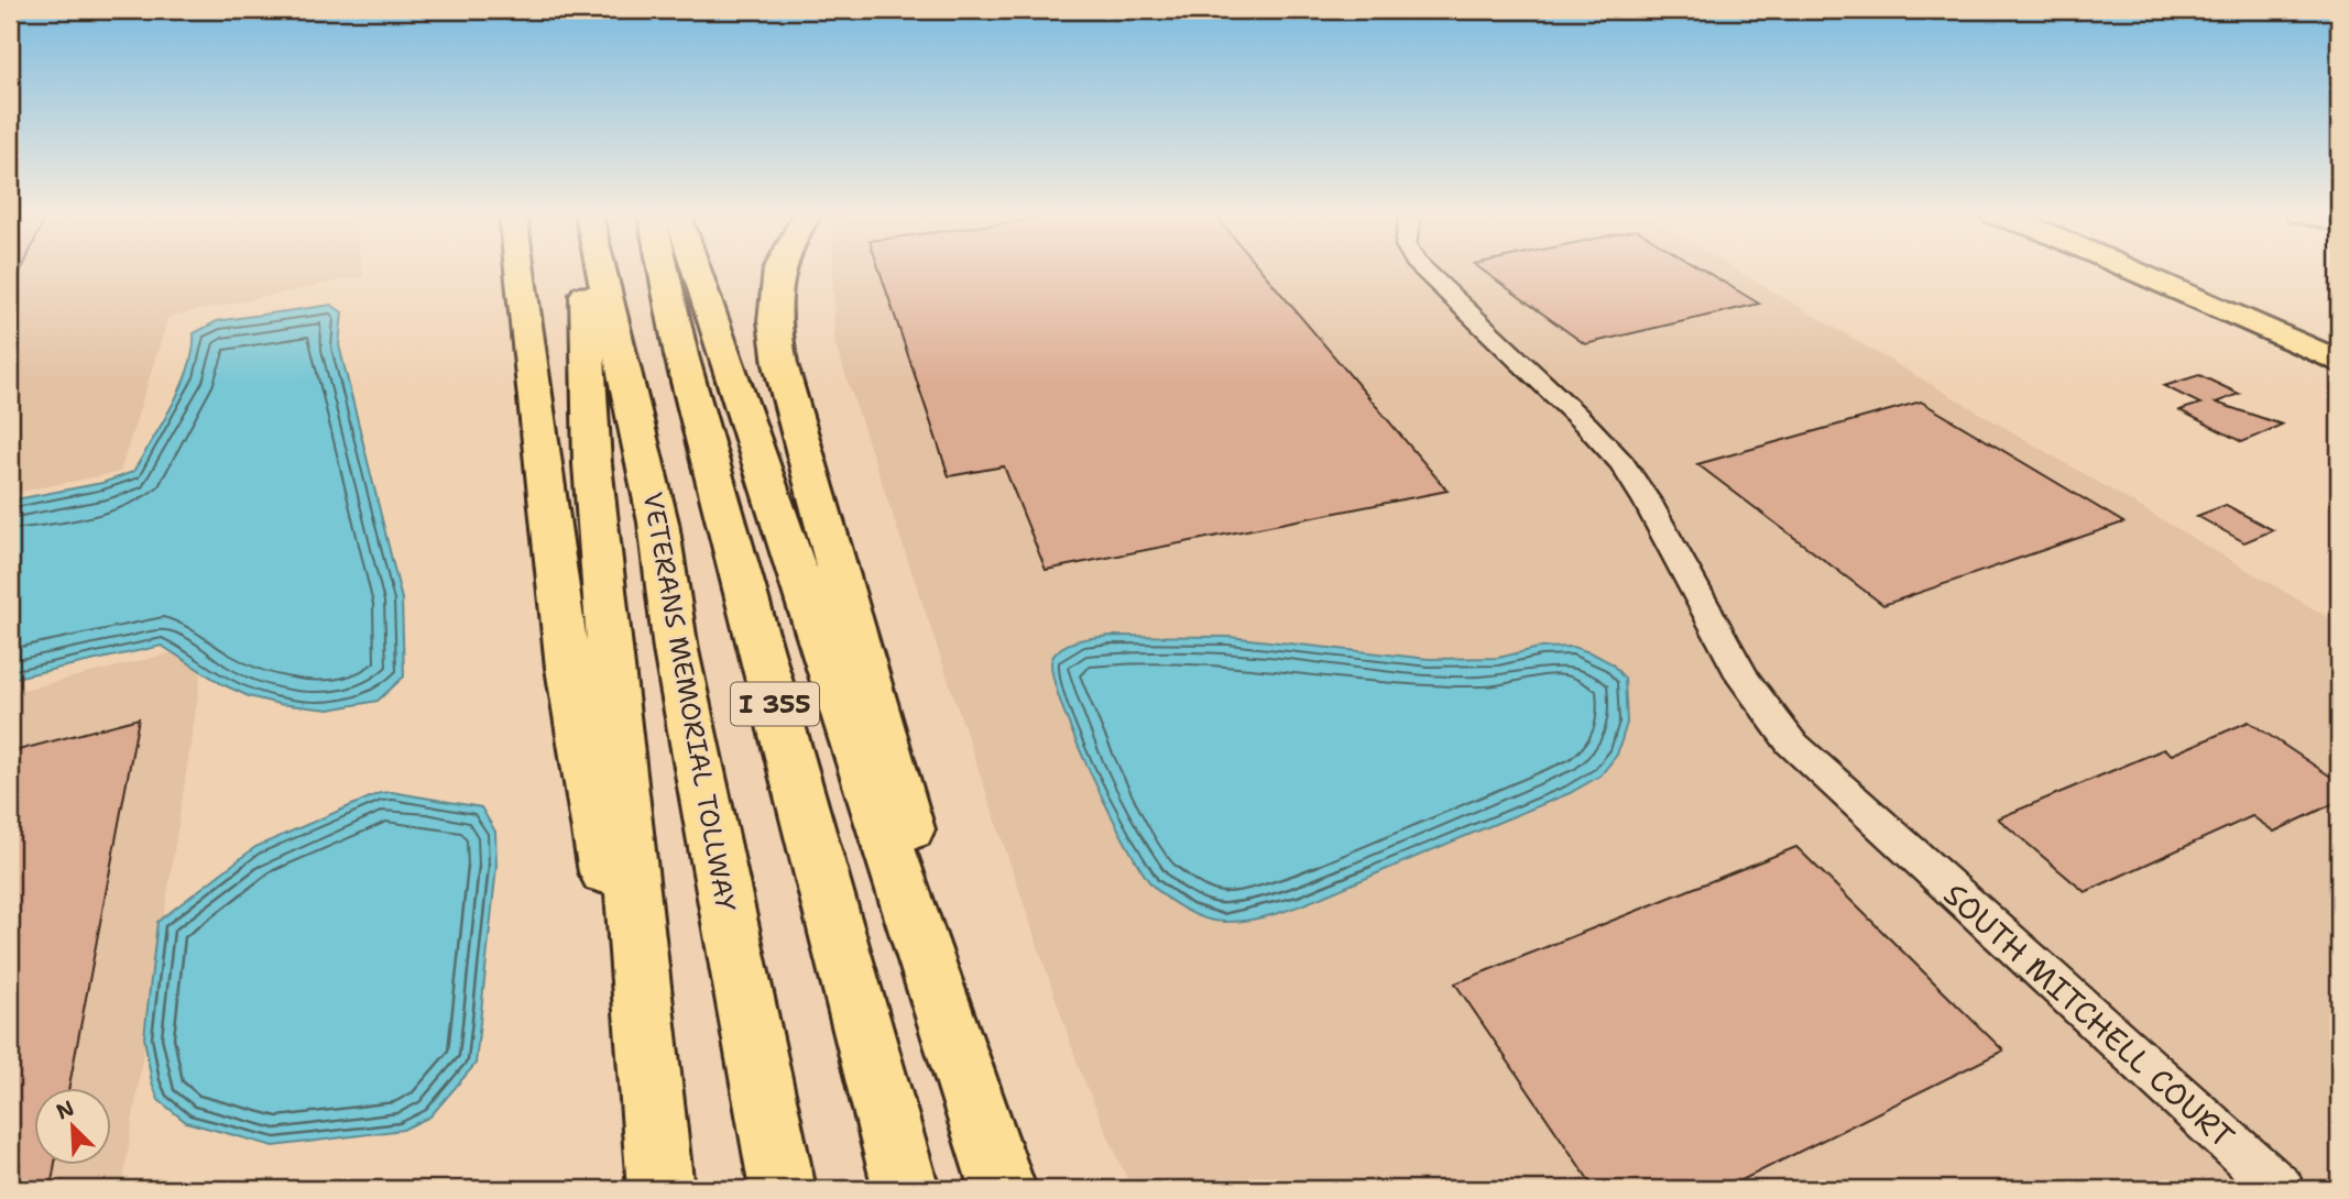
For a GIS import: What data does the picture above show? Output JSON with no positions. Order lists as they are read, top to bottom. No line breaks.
{"streets":{"main road":["VETERANS MEMORIAL TOLLWAY","I 355"],"street":["SOUTH MITCHELL COURT"]},"north":"top left"}
